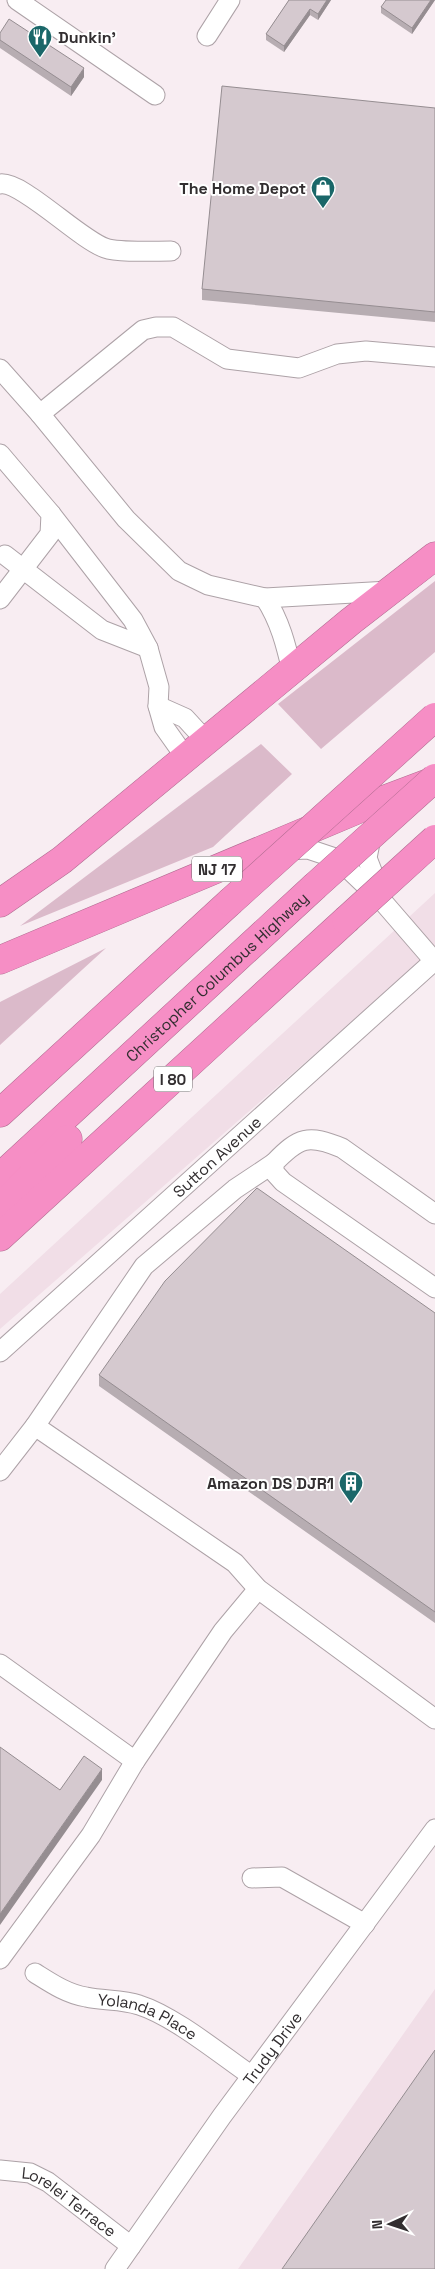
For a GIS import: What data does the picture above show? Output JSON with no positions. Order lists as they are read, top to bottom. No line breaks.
{"streets":{"highway":["NJ 17","Christopher Columbus Highway","I 80"],"street":["Sutton Avenue","Yolanda Place","Trudy Drive","Lorelei Terrace"]},"crossings":[["NJ 17","Christopher Columbus Highway"],["Yolanda Place","Trudy Drive"],["Trudy Drive","Lorelei Terrace"]],"places":{"restaurant":["Dunkin'"],"shop":["The Home Depot"],"building":["Amazon DS DJR1"]},"north":"left"}
